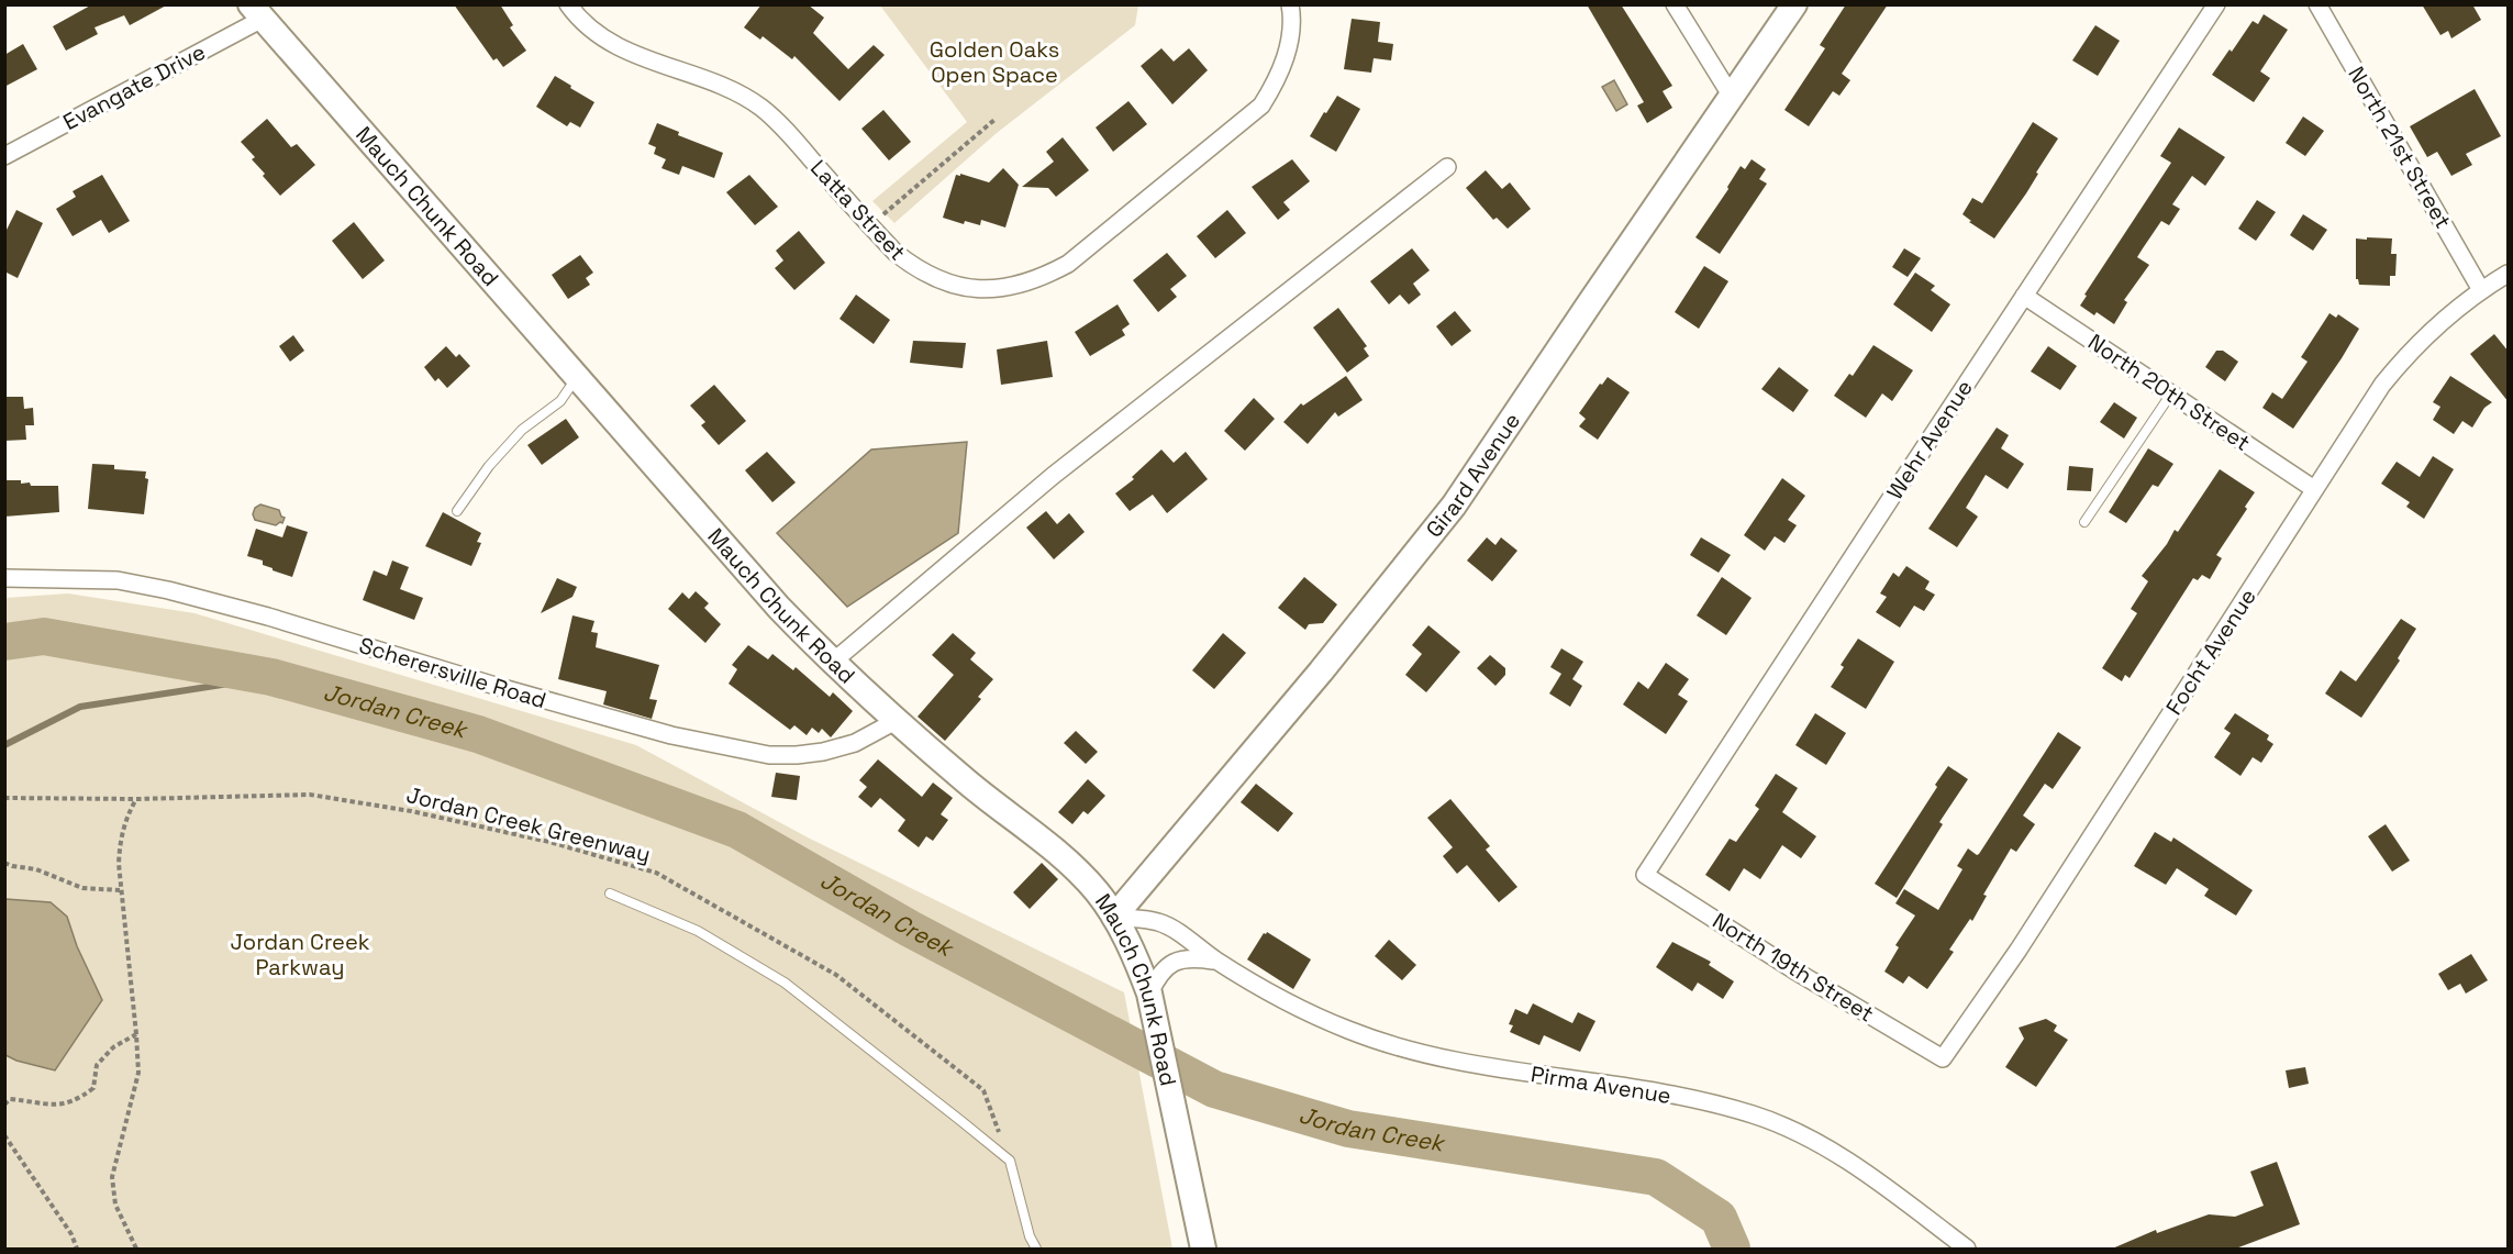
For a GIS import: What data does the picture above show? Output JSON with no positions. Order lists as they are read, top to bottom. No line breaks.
{"streets":{"main road":["Mauch Chunk Road","Girard Avenue"],"street":["Evangate Drive","North 21st Street","Latta Street","North 20th Street","Wehr Avenue","Focht Avenue","Scherersville Road","North 19th Street","Pirma Avenue"],"path":["Jordan Creek Greenway"]},"crossings":[["Evangate Drive","Mauch Chunk Road"],["North 21st Street","Focht Avenue"],["Mauch Chunk Road","Girard Avenue"],["Mauch Chunk Road","Scherersville Road"],["Mauch Chunk Road","Pirma Avenue"],["North 20th Street","Wehr Avenue"],["North 20th Street","Focht Avenue"],["Wehr Avenue","North 19th Street"],["Girard Avenue","Pirma Avenue"],["Focht Avenue","North 19th Street"]],"water":["Jordan Creek"],"parks":["Golden Oaks Open Space","Jordan Creek Parkway"]}
